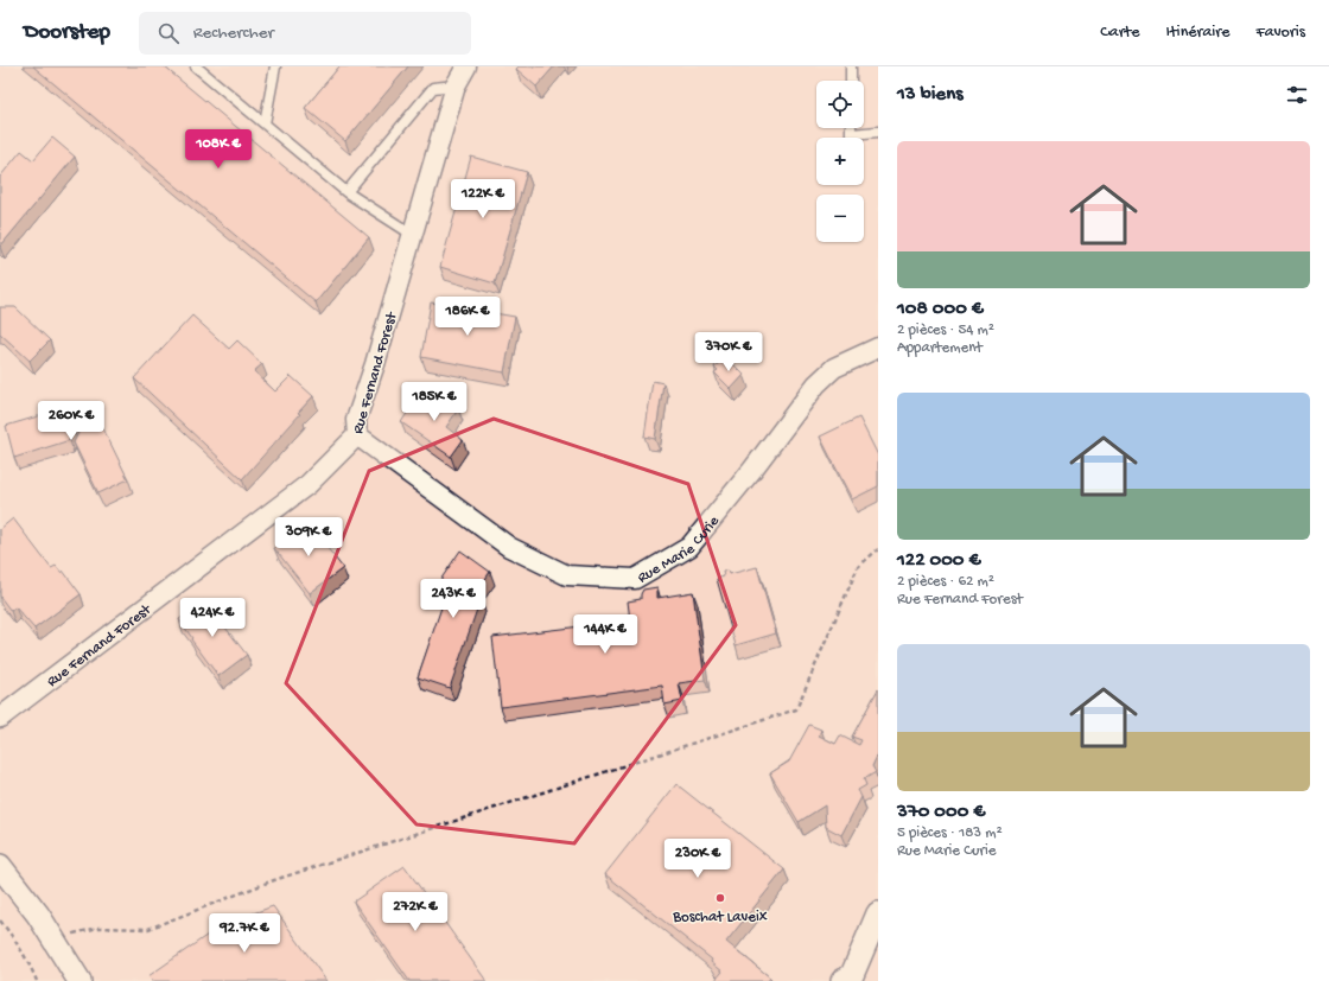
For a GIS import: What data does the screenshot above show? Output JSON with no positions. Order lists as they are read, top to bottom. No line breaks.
{"streets":{"street":["Rue Fernand Forest","Rue Marie Curie"]},"crossings":[["Rue Fernand Forest","Rue Marie Curie"]],"places":["Boschat Laveix"],"page":{"header":"Doorstep","search":"Rechercher","nav":["Carte","Itinéraire","Favoris"],"heading":"13 biens","map_buttons":["+","−"],"list":[{"name":"108 000 €","note":"2 pièces · 54 m² · Appartement"},{"name":"122 000 €","note":"2 pièces · 62 m² · Rue Fernand Forest"},{"name":"370 000 €","note":"5 pièces · 183 m² · Rue Marie Curie"}],"price":["108K €","122K €","186K €","370K €","185K €","260K €","309K €","243K €","424K €","144K €","230K €","272K €","92.7K €"]}}
